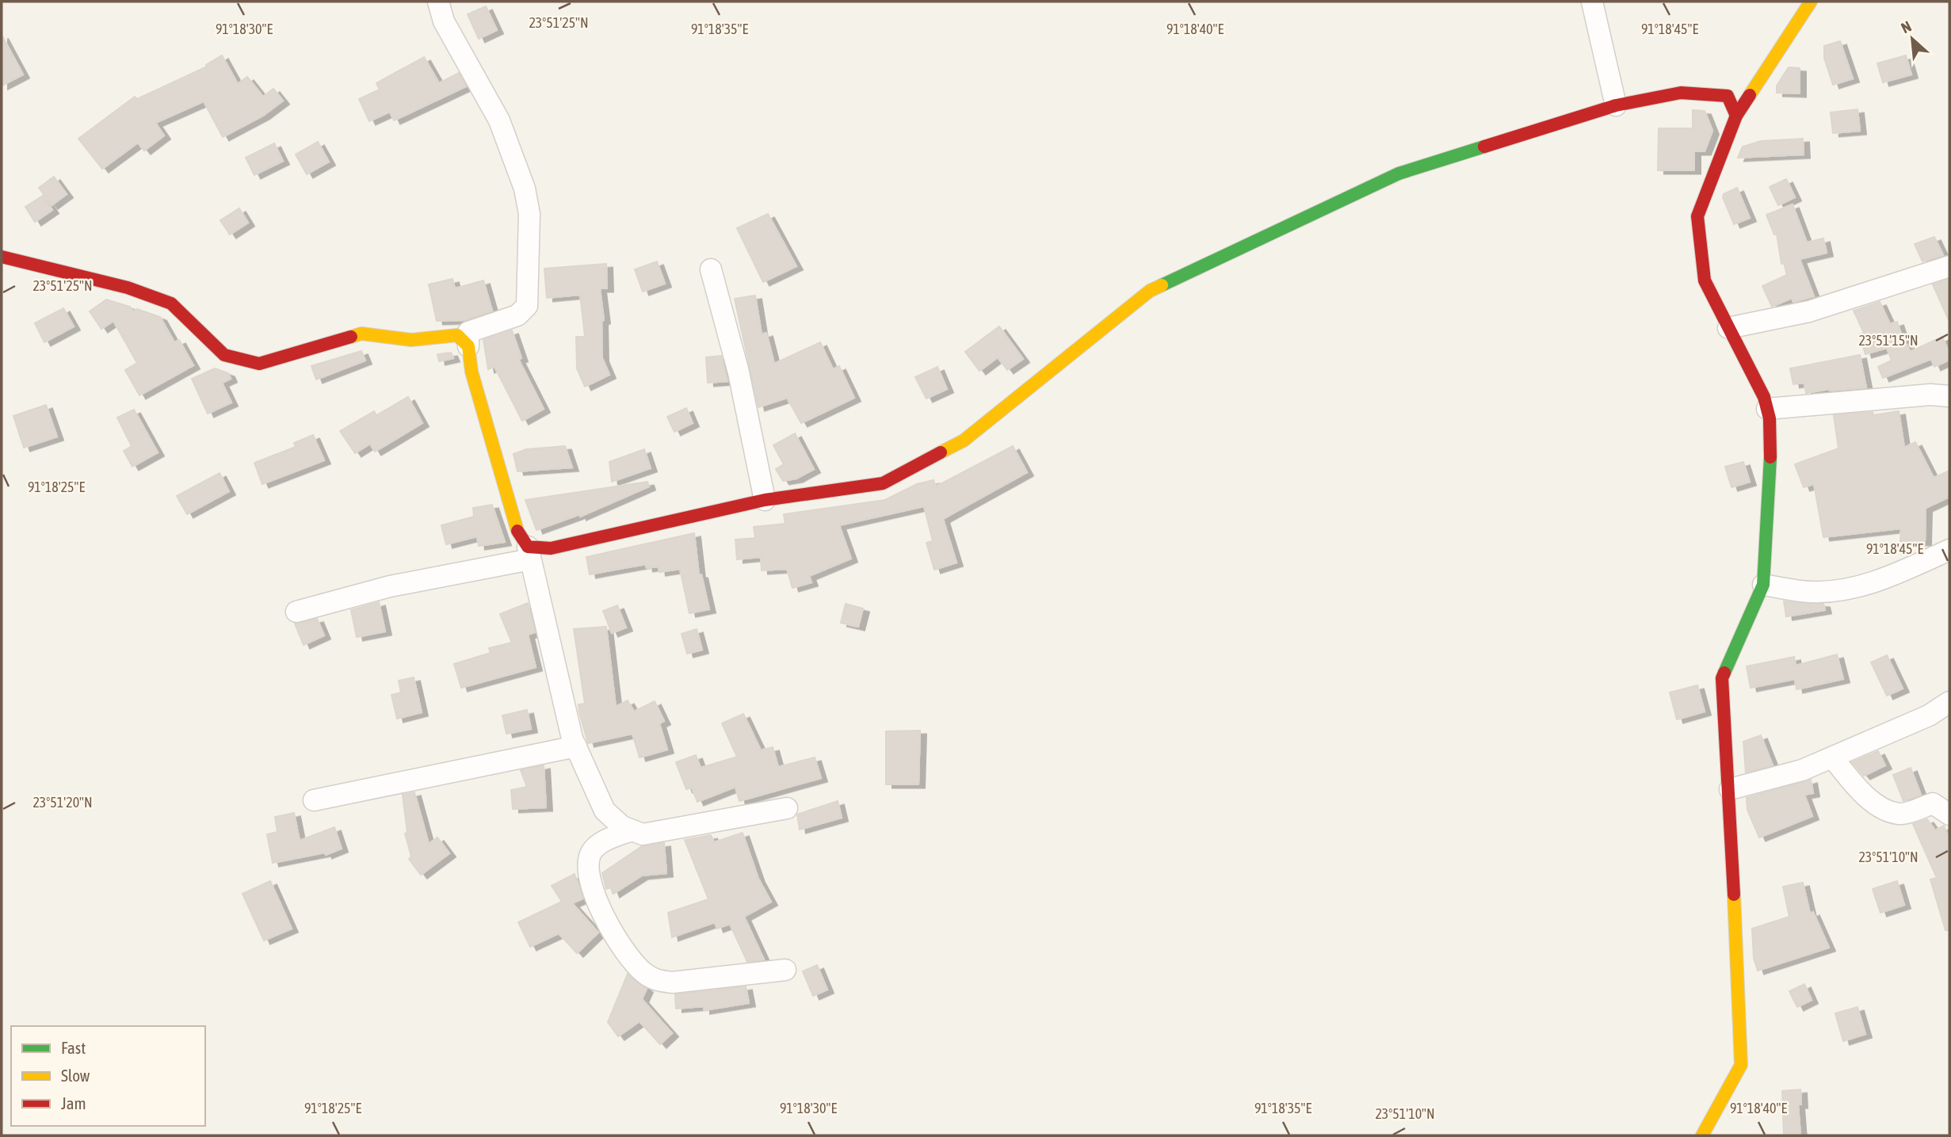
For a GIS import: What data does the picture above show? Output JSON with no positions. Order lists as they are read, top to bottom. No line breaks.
{"legend":["Fast","Slow","Jam"],"north":"top left","coordinates":["23°51'25\"N","91°18'30\"E","91°18'35\"E","91°18'40\"E","91°18'45\"E","23°51'15\"N","91°18'25\"E","23°51'20\"N","23°51'10\"N"]}
